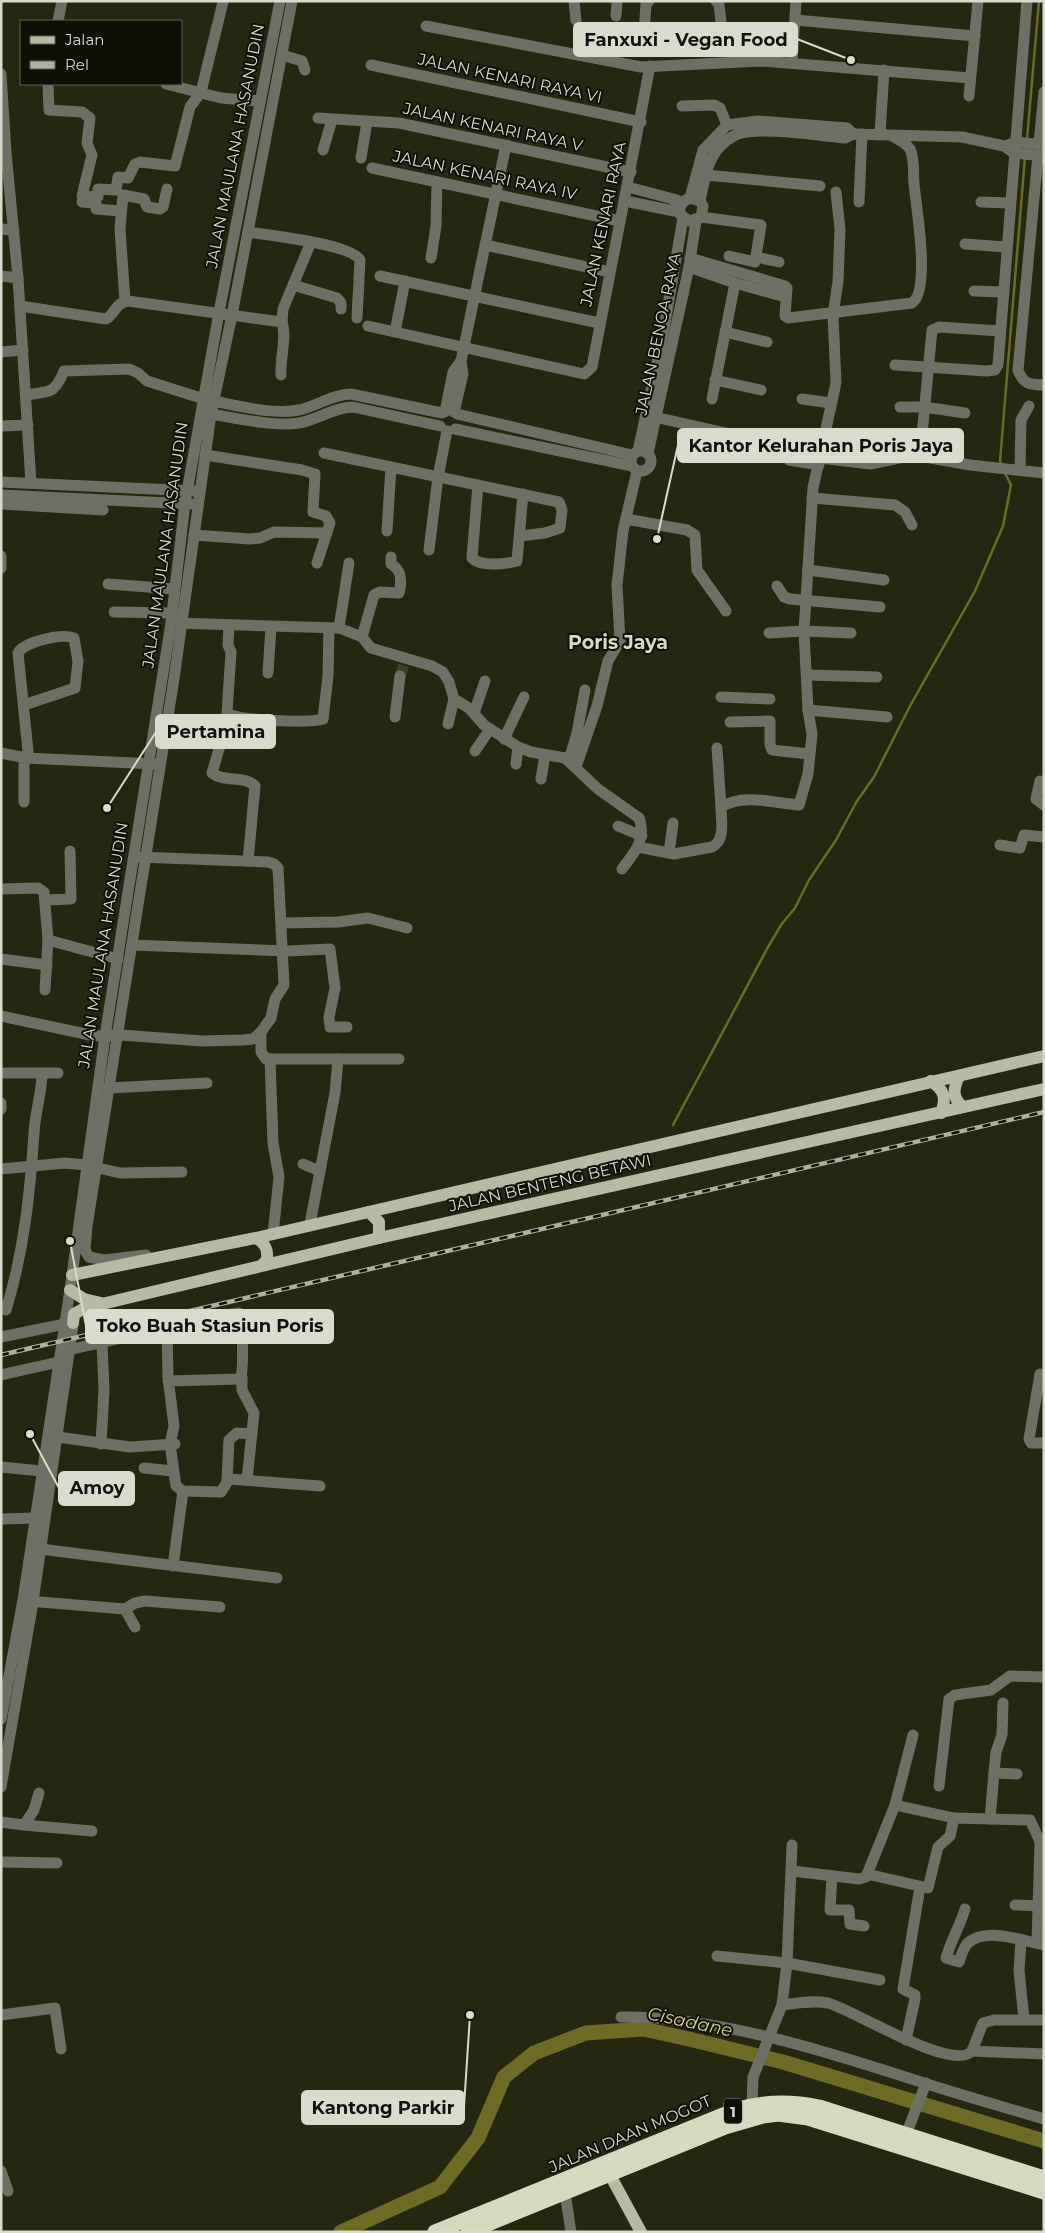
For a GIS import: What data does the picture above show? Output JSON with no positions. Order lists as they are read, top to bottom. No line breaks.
{"streets":{"highway":["1","JALAN DAAN MOGOT"],"main road":["JALAN BENTENG BETAWI"],"street":["JALAN KENARI RAYA VI","JALAN KENARI RAYA V","JALAN MAULANA HASANUDIN","JALAN KENARI RAYA IV","JALAN KENARI RAYA","JALAN BENOA RAYA"]},"crossings":[["JALAN KENARI RAYA VI","JALAN KENARI RAYA"],["JALAN KENARI RAYA V","JALAN KENARI RAYA"],["JALAN MAULANA HASANUDIN","JALAN BENTENG BETAWI"],["JALAN KENARI RAYA IV","JALAN KENARI RAYA"]],"districts":["Poris Jaya"],"water":["Cisadane"],"places":["Fanxuxi - Vegan Food","Kantor Kelurahan Poris Jaya","Pertamina","Toko Buah Stasiun Poris","Amoy","Kantong Parkir"],"legend":["Jalan","Rel"]}
